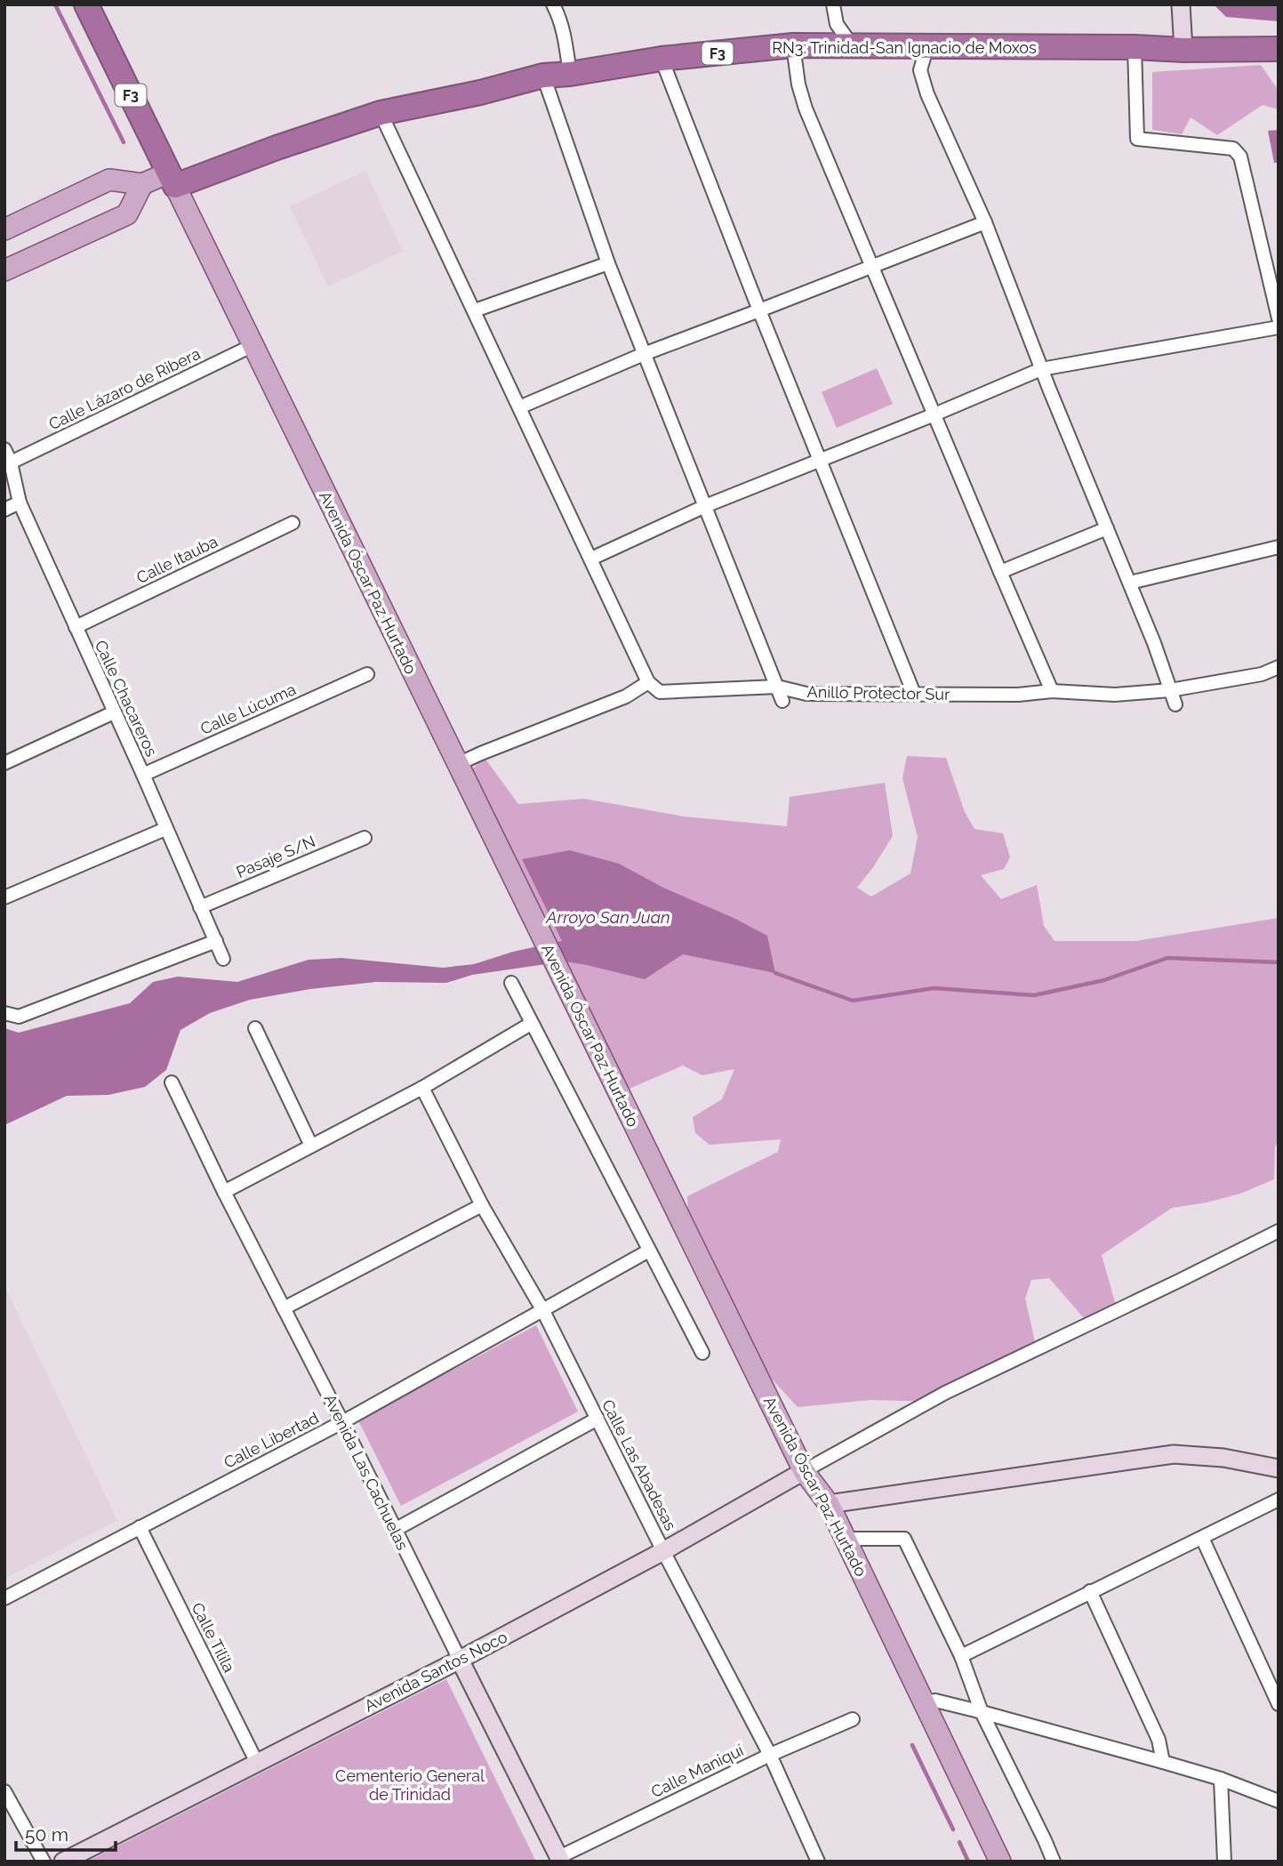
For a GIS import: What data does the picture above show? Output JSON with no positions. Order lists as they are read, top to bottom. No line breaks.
{"streets":{"highway":["RN3: Trinidad-San Ignacio de Moxos","F3","Avenida Óscar Paz Hurtado"],"main road":["Avenida Las Cachuelas","Avenida Santos Noco"],"street":["Calle Lázaro de Ribera","Calle Itauba","Anillo Protector Sur","Calle Chacareros","Calle Lúcuma","Pasaje S/N","Calle Libertad","Calle Las Abadesas","Calle Tilila","Calle Maniquí"]},"crossings":[["RN3: Trinidad-San Ignacio de Moxos","Avenida Óscar Paz Hurtado"],["Calle Lázaro de Ribera","Avenida Óscar Paz Hurtado"],["Calle Lázaro de Ribera","Calle Chacareros"],["Calle Itauba","Calle Chacareros"],["Avenida Óscar Paz Hurtado","Avenida Santos Noco"],["Calle Chacareros","Calle Lúcuma"],["Calle Chacareros","Pasaje S/N"],["Calle Libertad","Calle Las Abadesas"],["Calle Libertad","Avenida Las Cachuelas"],["Calle Libertad","Calle Tilila"],["Calle Las Abadesas","Avenida Santos Noco"],["Calle Las Abadesas","Calle Maniquí"],["Avenida Las Cachuelas","Avenida Santos Noco"],["Avenida Las Cachuelas","Calle Maniquí"],["Calle Tilila","Avenida Santos Noco"]],"water":["Arroyo San Juan"],"parks":["Cementerio General de Trinidad"],"scale_bar":"50 m"}
